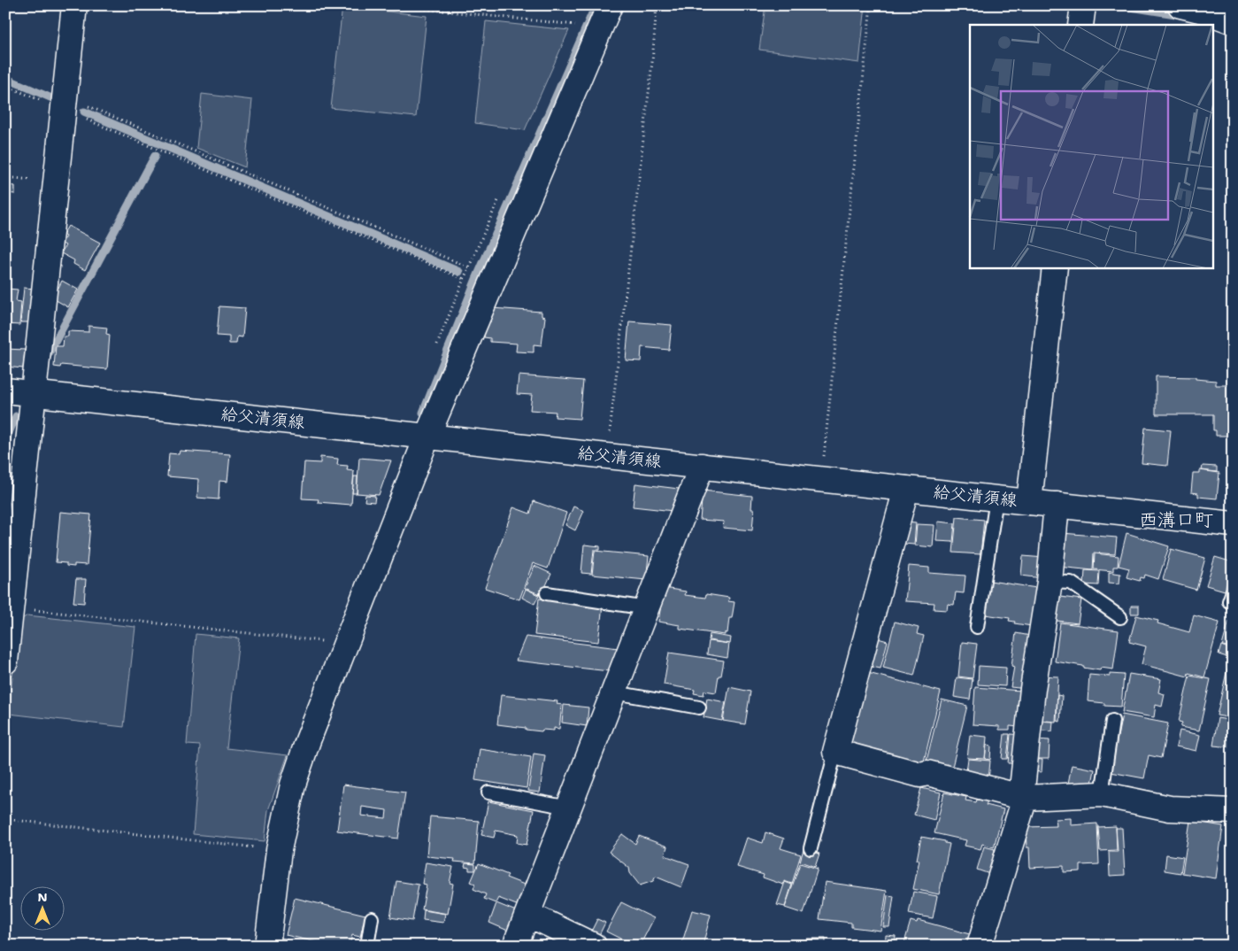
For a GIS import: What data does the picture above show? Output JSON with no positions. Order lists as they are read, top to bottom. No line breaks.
{"streets":{"street":["給父清須線"]},"districts":["西溝口町"],"north":"top"}
